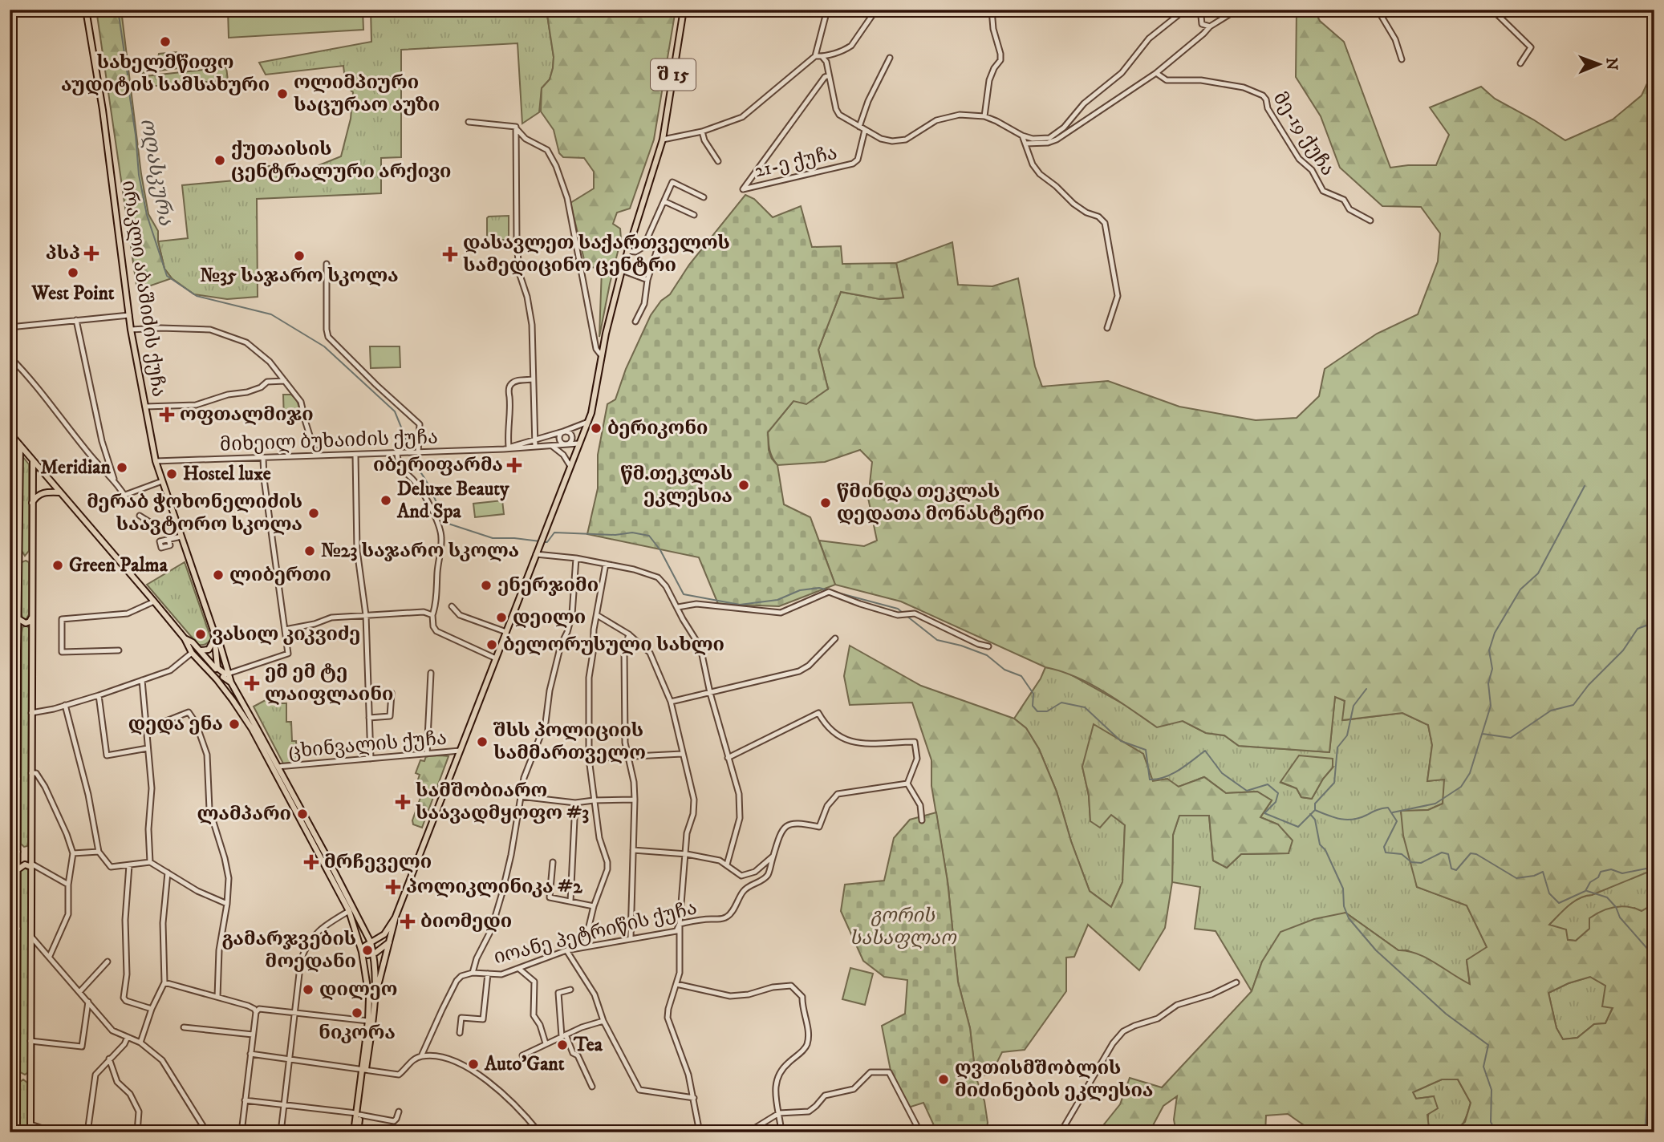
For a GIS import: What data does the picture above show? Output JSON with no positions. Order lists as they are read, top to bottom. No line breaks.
{"streets":{"main road":["შ 15","ირაკლი აბაშიძის ქუჩა"],"street":["მე-19 ქუჩა","21-ე ქუჩა","მიხეილ ბუხაიძის ქუჩა","ცხინვალის ქუჩა","იოანე პეტრიწის ქუჩა"]},"crossings":[["შ 15","მიხეილ ბუხაიძის ქუჩა"],["ირაკლი აბაშიძის ქუჩა","მიხეილ ბუხაიძის ქუჩა"]],"water":["ოღასკურა"],"parks":["გორის სასაფლაო"],"places":{"other":["სახელმწიფო აუდიტის სამსახური","ოლიმპიური საცურაო აუზი","ქუთაისის ცენტრალური არქივი","№35 საჯარო სკოლა","West Point","ბერიკონი","Meridian","Hostel luxe","წმ.თეკლას ეკლესია","Deluxe Beauty And Spa","წმინდა თეკლას დედათა მონასტერი","მერაბ ჭოხონელიძის საავტორო სკოლა","№23 საჯარო სკოლა","Green Palma","ლიბერთი","ენერჯიმი","დეილი","ვასილ კიკვიძე","ბელორუსული სახლი","დედა ენა","შსს პოლიციის სამმართველო","ლამპარი","გამარჯვების მოედანი","დილეო","ნიკორა","Tea","Auto'Gant","ღვთისმშობლის მიძინების ეკლესია"],"health":["პსპ","დასავლეთ საქართველოს სამედიცინო ცენტრი","ოფთალმიჯი","იბერიფარმა","ემ ემ ტე ლაიფლაინი","სამშობიარო საავადმყოფო #3","მრჩეველი","პოლიკლინიკა #2","ბიომედი"]},"north":"right"}
